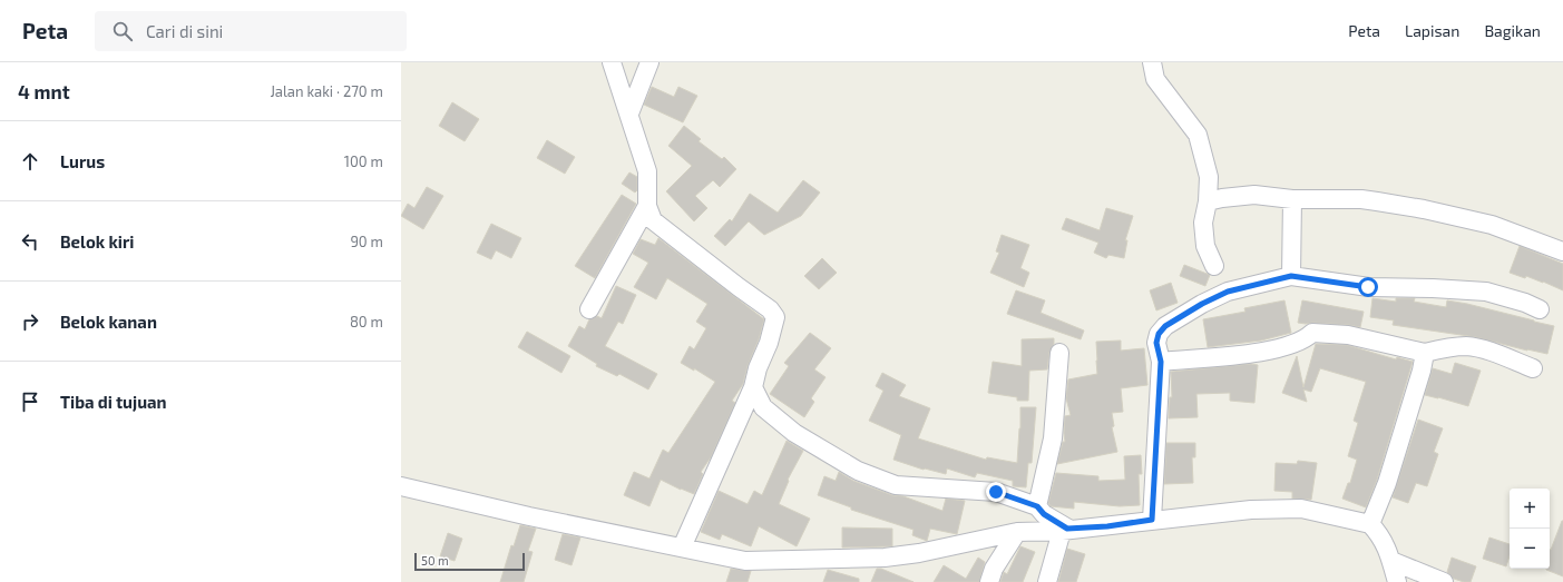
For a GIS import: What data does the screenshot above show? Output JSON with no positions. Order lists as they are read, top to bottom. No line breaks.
{"scale_bar":"50 m","page":{"header":"Peta","search":"Cari di sini","nav":["Peta","Lapisan","Bagikan"],"heading":["4 mnt","Jalan kaki · 270 m"],"list":[["Lurus","100 m"],["Belok kiri","90 m"],["Belok kanan","80 m"],"Tiba di tujuan"],"map_buttons":["+","−"],"scale":"50 m"}}
